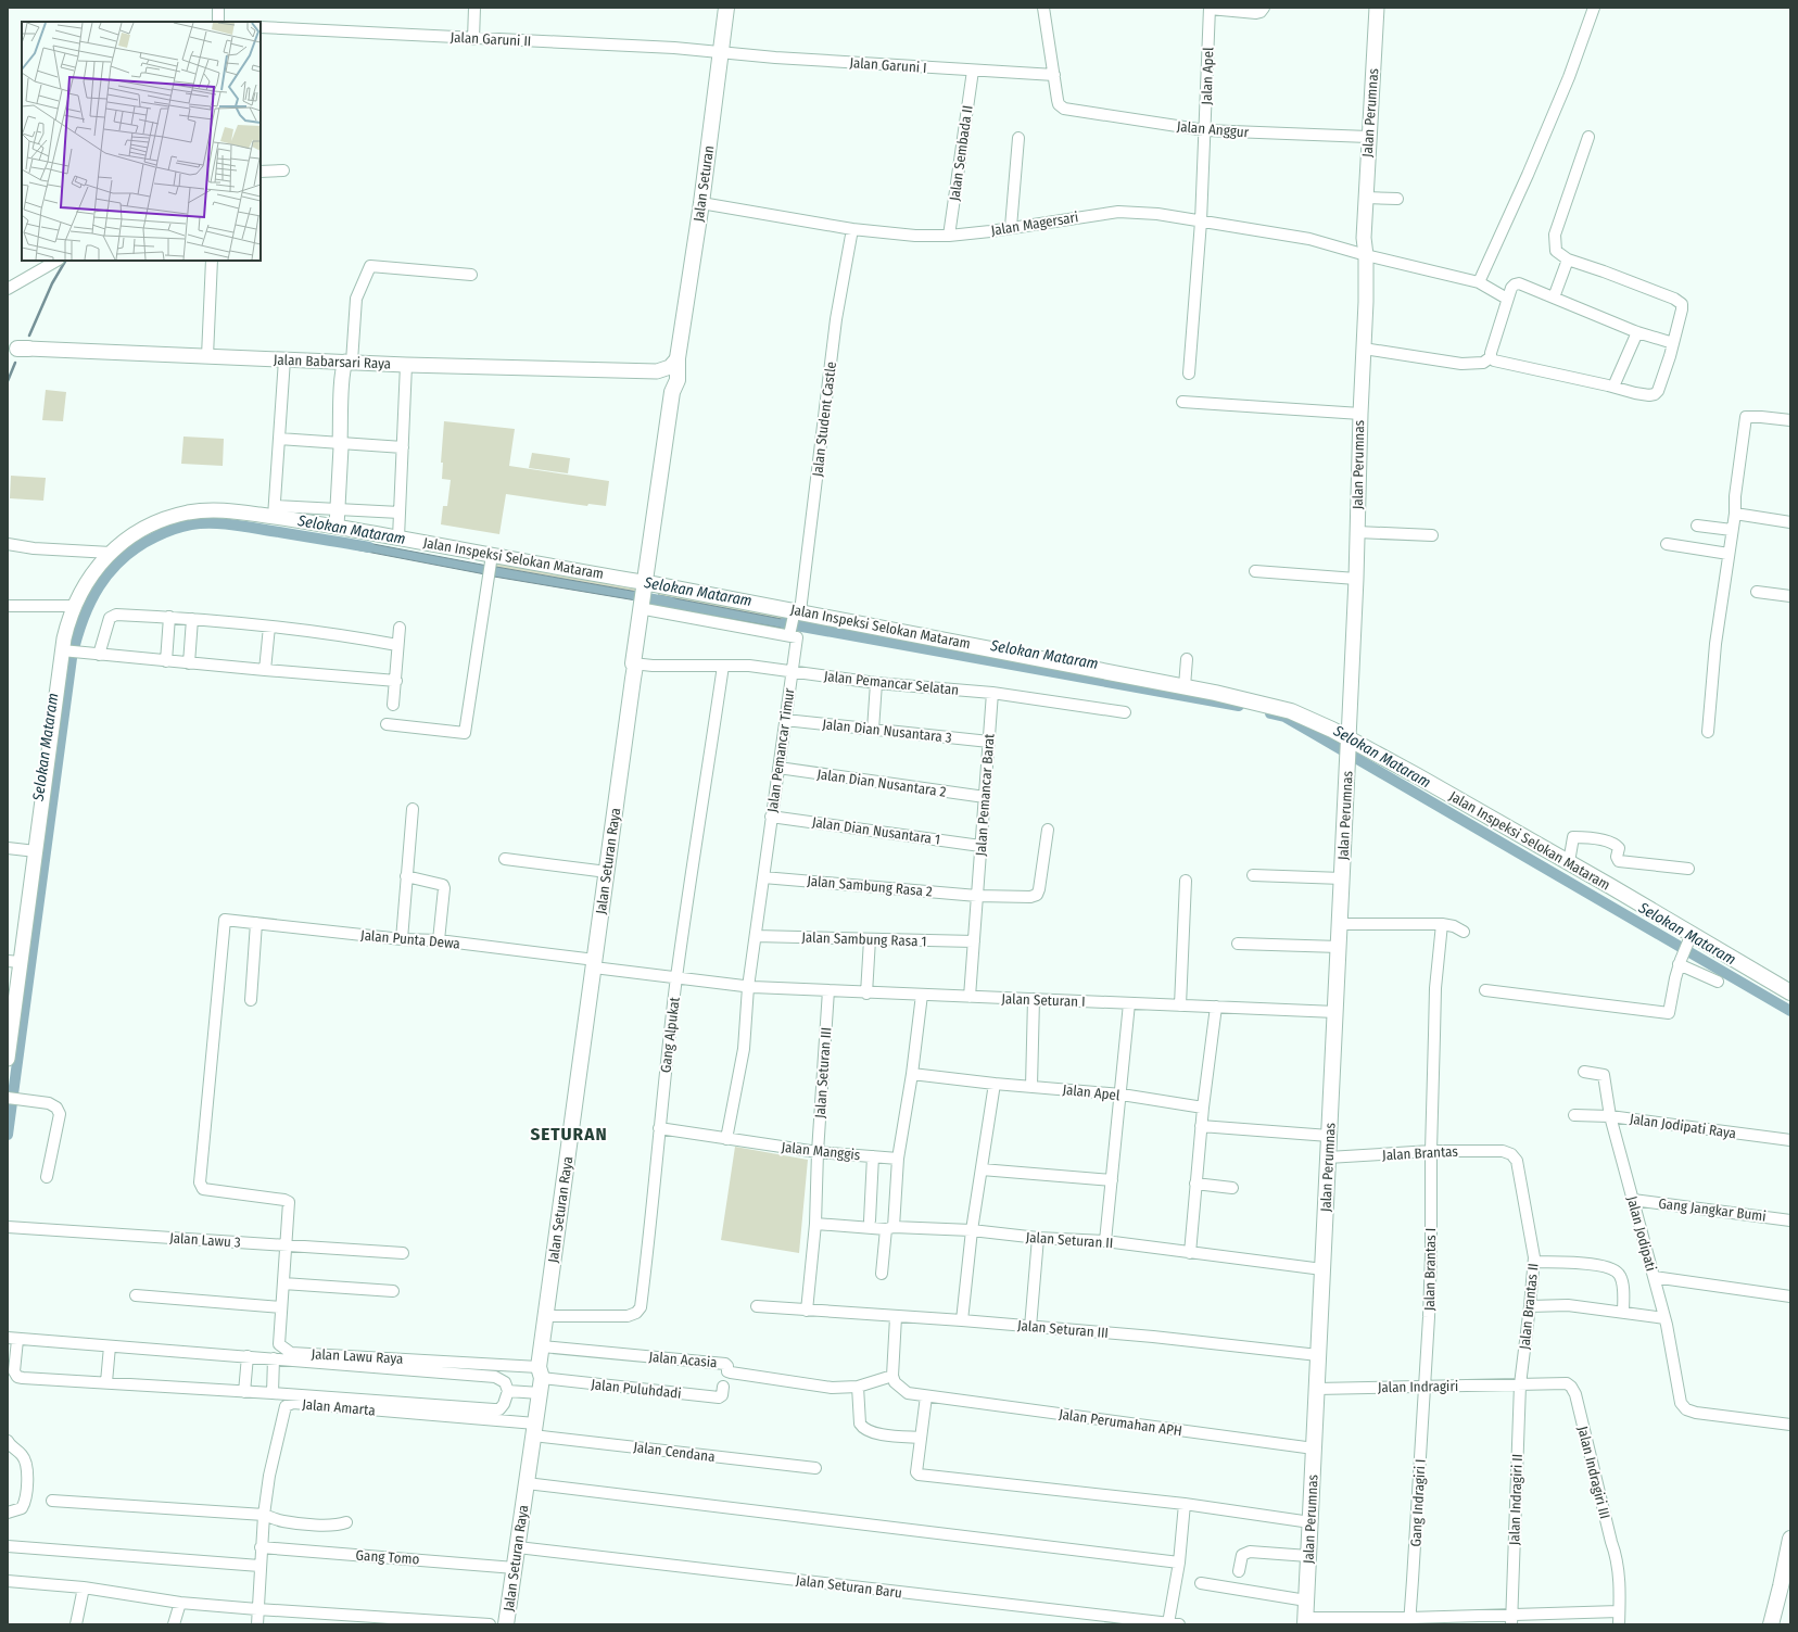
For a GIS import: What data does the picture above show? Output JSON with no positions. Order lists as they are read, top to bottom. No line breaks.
{"streets":{"main road":["Jalan Perumnas","Jalan Seturan","Jalan Inspeksi Selokan Mataram","Jalan Seturan Raya"],"street":["Jalan Garuni II","Jalan Garuni I","Jalan Apel","Jalan Anggur","Jalan Sembada II","Jalan Magersari","Jalan Babarsari Raya","Jalan Student Castle","Jalan Pemancar Selatan","Jalan Dian Nusantara 3","Jalan Pemancar Timur","Jalan Dian Nusantara 2","Jalan Pemancar Barat","Jalan Dian Nusantara 1","Jalan Sambung Rasa 2","Jalan Punta Dewa","Jalan Sambung Rasa 1","Jalan Seturan I","Gang Alpukat","Jalan Seturan III","Jalan Jodipati Raya","Jalan Manggis","Jalan Brantas","Gang Jangkar Bumi","Jalan Jodipati","Jalan Lawu 3","Jalan Seturan II","Jalan Brantas I","Jalan Brantas II","Jalan Lawu Raya","Jalan Acasia","Jalan Indragiri","Jalan Puluhdadi","Jalan Amarta","Jalan Perumahan APH","Jalan Cendana","Jalan Indragiri III","Jalan Indragiri II","Gang Indragiri I","Gang Tomo","Jalan Seturan Baru"]},"crossings":[["Jalan Garuni II","Jalan Garuni I"],["Jalan Garuni II","Jalan Seturan"],["Jalan Garuni I","Jalan Anggur"],["Jalan Garuni I","Jalan Sembada II"],["Jalan Garuni I","Jalan Seturan"],["Jalan Apel","Jalan Anggur"],["Jalan Apel","Jalan Magersari"],["Jalan Perumnas","Jalan Anggur"],["Jalan Perumnas","Jalan Magersari"],["Jalan Perumnas","Jalan Inspeksi Selokan Mataram"],["Jalan Perumnas","Jalan Seturan I"],["Jalan Perumnas","Jalan Seturan III"],["Jalan Perumnas","Jalan Brantas"],["Jalan Perumnas","Jalan Seturan II"],["Jalan Perumnas","Jalan Indragiri"],["Jalan Perumnas","Jalan Perumahan APH"],["Jalan Sembada II","Jalan Magersari"],["Jalan Seturan","Jalan Magersari"],["Jalan Magersari","Jalan Student Castle"],["Jalan Student Castle","Jalan Inspeksi Selokan Mataram"],["Jalan Inspeksi Selokan Mataram","Jalan Seturan Raya"],["Jalan Pemancar Selatan","Jalan Pemancar Timur"],["Jalan Pemancar Selatan","Jalan Pemancar Barat"],["Jalan Dian Nusantara 3","Jalan Pemancar Timur"],["Jalan Dian Nusantara 3","Jalan Pemancar Barat"],["Jalan Pemancar Timur","Jalan Dian Nusantara 2"],["Jalan Pemancar Timur","Jalan Dian Nusantara 1"],["Jalan Pemancar Timur","Jalan Seturan Raya"],["Jalan Pemancar Timur","Jalan Sambung Rasa 2"],["Jalan Pemancar Timur","Jalan Sambung Rasa 1"],["Jalan Pemancar Timur","Jalan Seturan I"],["Jalan Pemancar Timur","Gang Alpukat"],["Jalan Pemancar Timur","Jalan Manggis"],["Jalan Dian Nusantara 2","Jalan Pemancar Barat"],["Jalan Pemancar Barat","Jalan Dian Nusantara 1"],["Jalan Pemancar Barat","Jalan Sambung Rasa 2"],["Jalan Pemancar Barat","Jalan Sambung Rasa 1"],["Jalan Pemancar Barat","Jalan Seturan I"],["Jalan Seturan Raya","Jalan Punta Dewa"],["Jalan Seturan Raya","Gang Alpukat"],["Jalan Seturan Raya","Jalan Lawu Raya"],["Jalan Seturan Raya","Jalan Acasia"],["Jalan Seturan Raya","Jalan Puluhdadi"],["Jalan Seturan Raya","Jalan Amarta"],["Jalan Seturan Raya","Jalan Cendana"],["Jalan Seturan Raya","Gang Tomo"],["Jalan Seturan Raya","Jalan Seturan Baru"],["Jalan Punta Dewa","Jalan Lawu Raya"],["Jalan Seturan I","Jalan Seturan III"],["Gang Alpukat","Jalan Manggis"],["Jalan Seturan III","Jalan Manggis"],["Jalan Seturan III","Jalan Seturan II"],["Jalan Jodipati Raya","Jalan Jodipati"],["Jalan Brantas","Jalan Brantas I"],["Jalan Brantas","Jalan Brantas II"],["Gang Jangkar Bumi","Jalan Jodipati"],["Jalan Lawu 3","Jalan Lawu Raya"],["Jalan Brantas I","Jalan Indragiri"],["Jalan Brantas I","Gang Indragiri I"],["Jalan Brantas II","Jalan Indragiri"],["Jalan Brantas II","Jalan Indragiri III"],["Jalan Brantas II","Jalan Indragiri II"],["Jalan Lawu Raya","Jalan Puluhdadi"],["Jalan Acasia","Jalan Perumahan APH"],["Jalan Indragiri","Jalan Indragiri III"],["Jalan Indragiri","Jalan Indragiri II"],["Jalan Indragiri","Gang Indragiri I"],["Jalan Amarta","Jalan Cendana"],["Jalan Amarta","Gang Tomo"],["Jalan Indragiri III","Jalan Indragiri II"]],"districts":["SETURAN"],"water":["Selokan Mataram"]}
